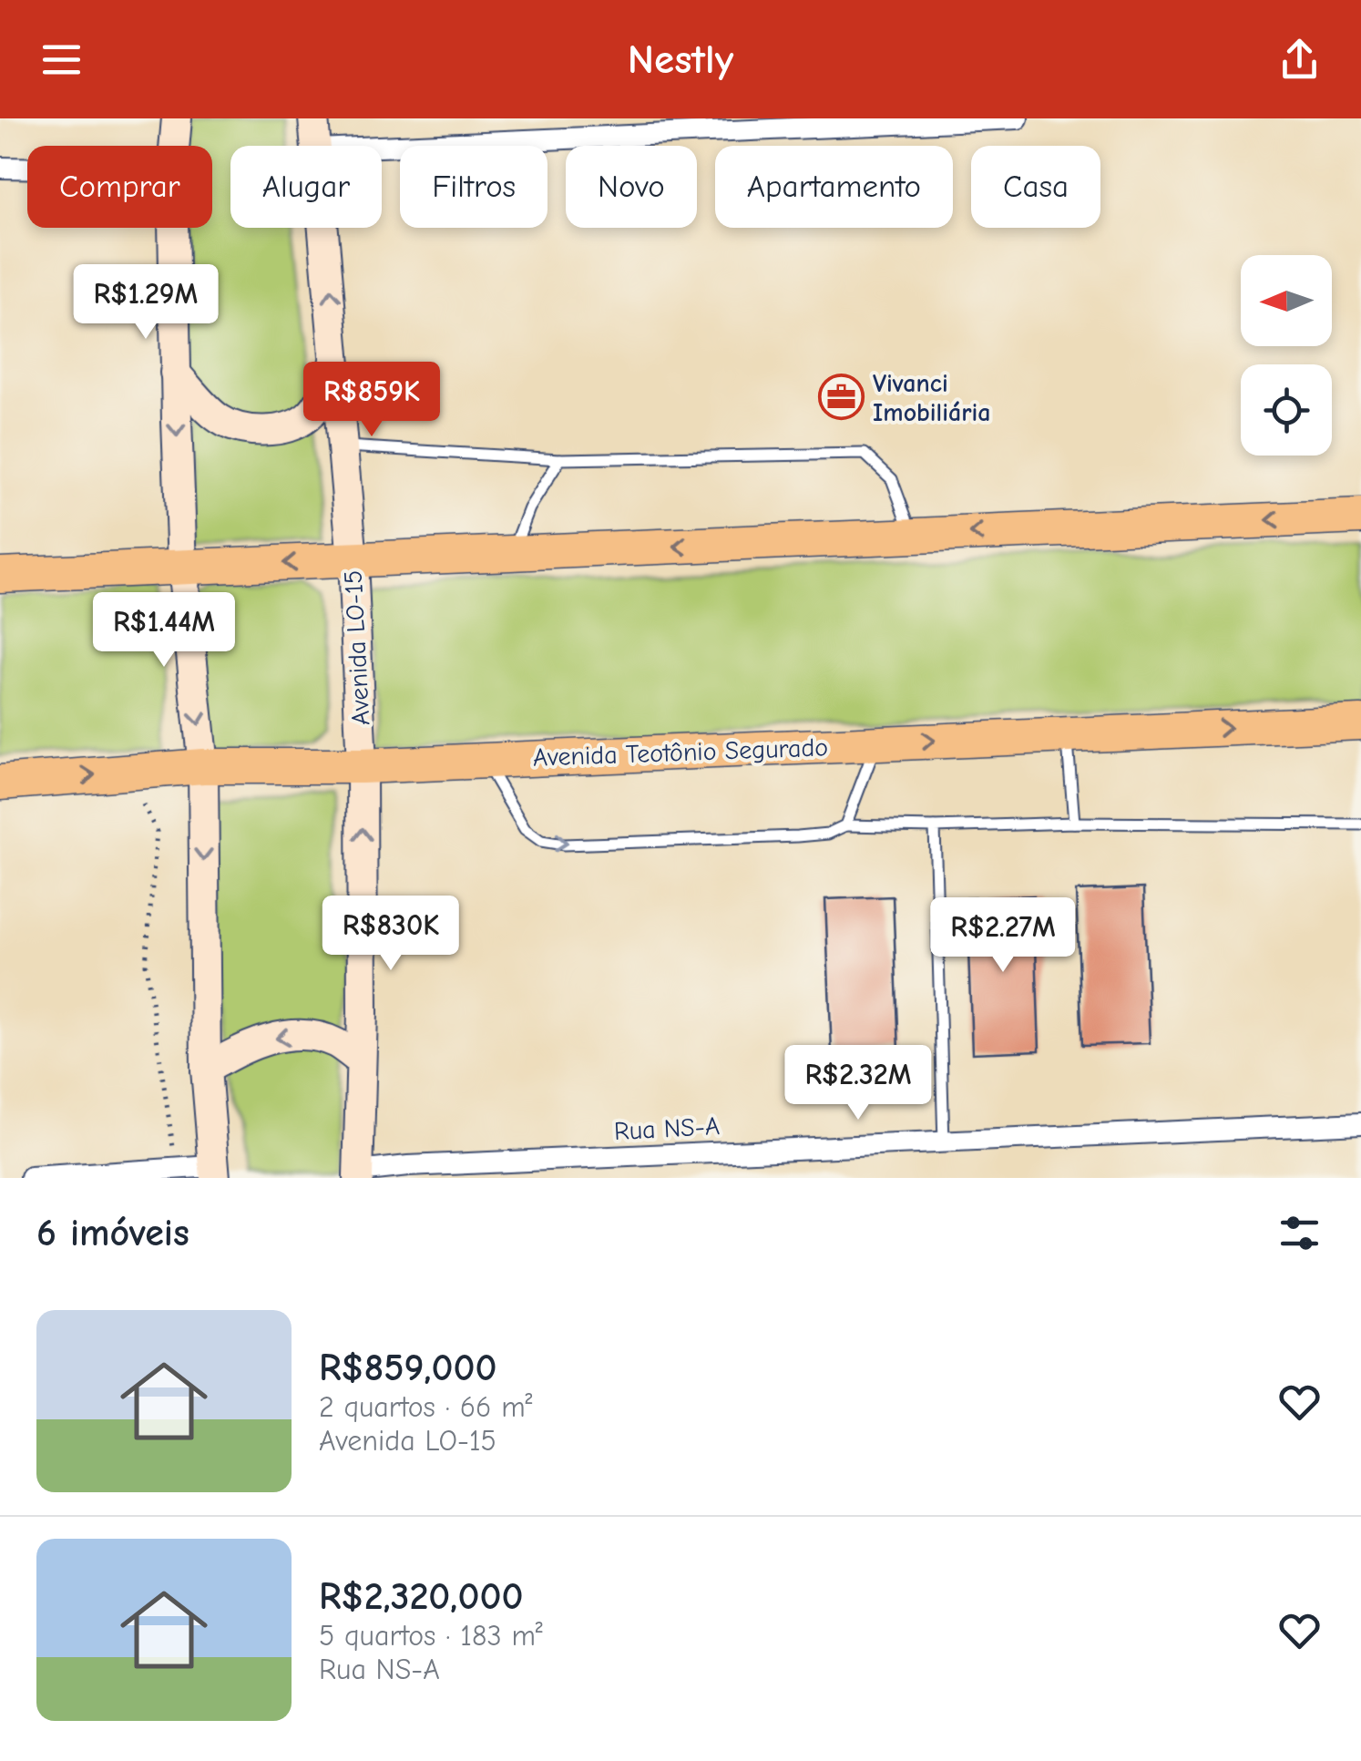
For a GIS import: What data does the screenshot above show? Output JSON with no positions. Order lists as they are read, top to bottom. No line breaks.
{"streets":{"main road":["Avenida Teotônio Segurado"],"street":["Avenida LO-15","Rua NS-A"]},"crossings":[["Avenida LO-15","Avenida Teotônio Segurado"],["Avenida LO-15","Rua NS-A"]],"places":{"office":["Vivanci Imobiliária"]},"north":"left","page":{"header":"Nestly","chip":["Comprar","Alugar","Filtros","Novo","Apartamento","Casa"],"price":["R$1.29M","R$859K","R$1.44M","R$830K","R$2.27M","R$2.32M"],"heading":"6 imóveis","list":[{"name":"R$859,000","note":"2 quartos · 66 m² · Avenida LO-15"},{"name":"R$2,320,000","note":"5 quartos · 183 m² · Rua NS-A"}]}}
